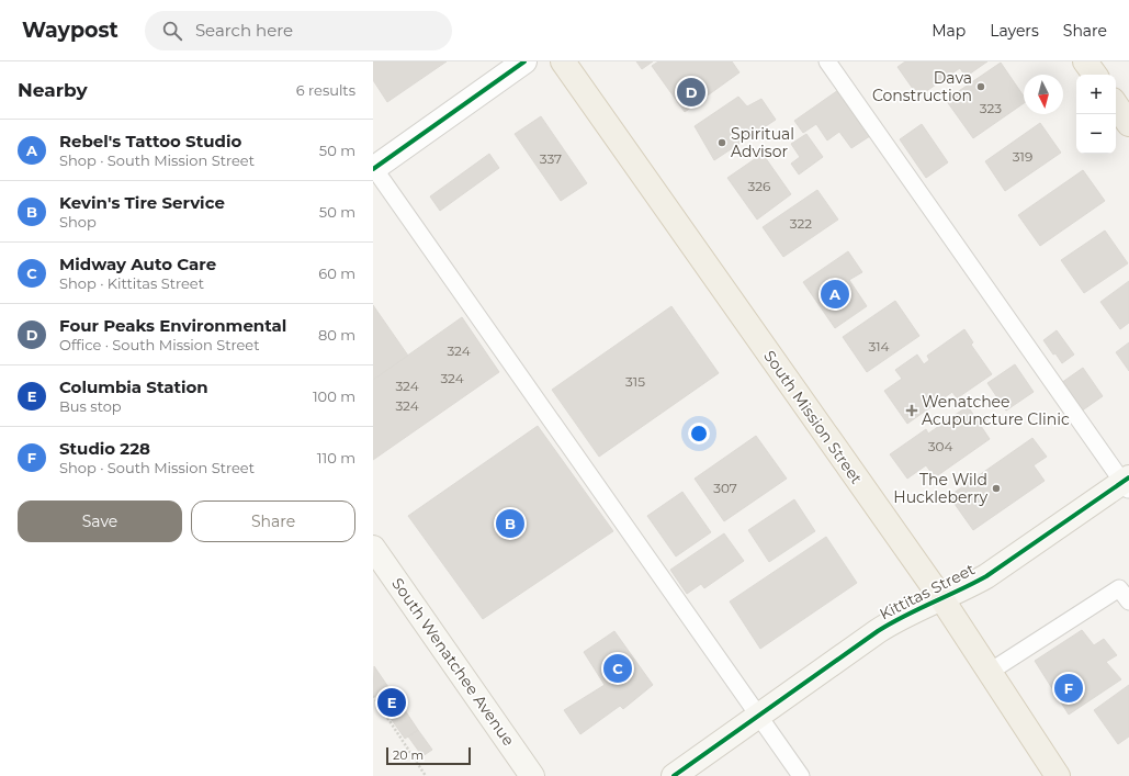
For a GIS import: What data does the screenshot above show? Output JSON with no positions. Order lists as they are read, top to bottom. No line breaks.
{"streets":{"main road":["South Mission Street"],"street":["Kittitas Street","South Wenatchee Avenue"]},"crossings":[["South Mission Street","Kittitas Street"]],"places":{"other":["Dava Construction","Spiritual Advisor","The Wild Huckleberry"],"health":["Wenatchee Acupuncture Clinic"]},"house_numbers":["323","319","337","326","322","314","324","324","315","324","324","304","307"],"scale_bar":"20 m","north":"bottom","page":{"header":"Waypost","search":"Search here","nav":["Map","Layers","Share"],"heading":["Nearby","6 results"],"map_buttons":["+","−"],"pins":["D","A","B","C","F","E"],"list":[{"mark":"A","name":"Rebel's Tattoo Studio","note":"Shop · South Mission Street","value":"50 m"},{"mark":"B","name":"Kevin's Tire Service","note":"Shop","value":"50 m"},{"mark":"C","name":"Midway Auto Care","note":"Shop · Kittitas Street","value":"60 m"},{"mark":"D","name":"Four Peaks Environmental","note":"Office · South Mission Street","value":"80 m"},{"mark":"E","name":"Columbia Station","note":"Bus stop","value":"100 m"},{"mark":"F","name":"Studio 228","note":"Shop · South Mission Street","value":"110 m"}],"buttons":["Save","Share"],"scale":"20 m"}}
